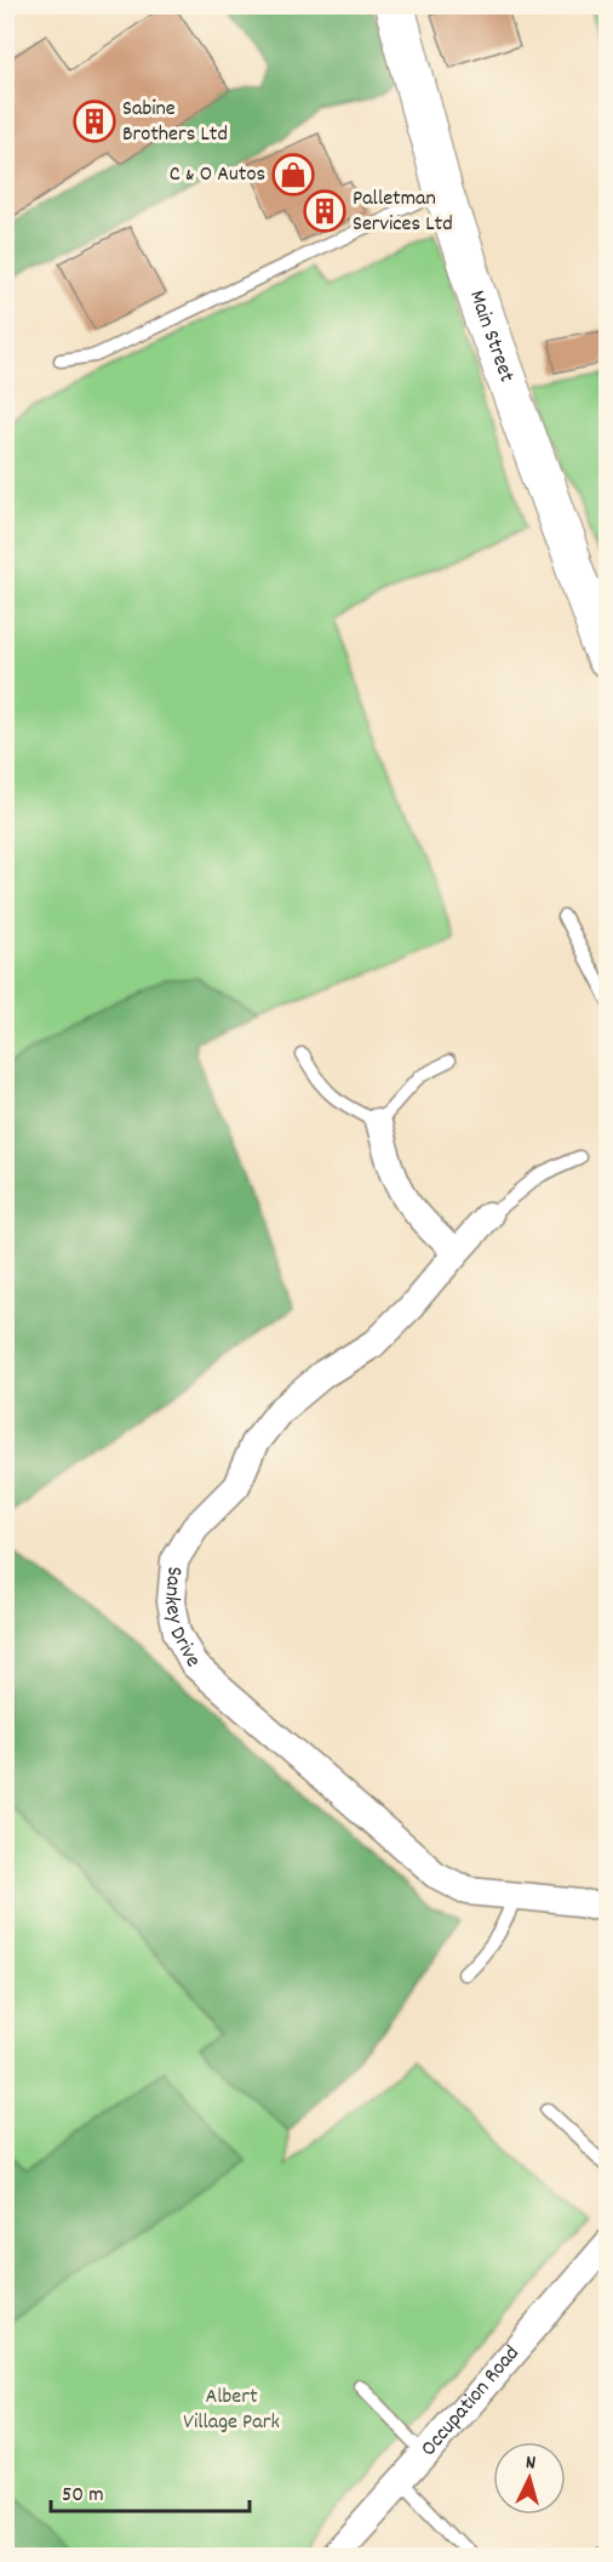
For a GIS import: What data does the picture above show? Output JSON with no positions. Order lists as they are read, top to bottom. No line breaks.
{"streets":{"street":["Main Street","Sankey Drive","Occupation Road"]},"parks":["Albert Village Park"],"places":{"building":["Sabine Brothers Ltd","Palletman Services Ltd"],"shop":["C & O Autos"]},"scale_bar":"50 m","north":"top"}
